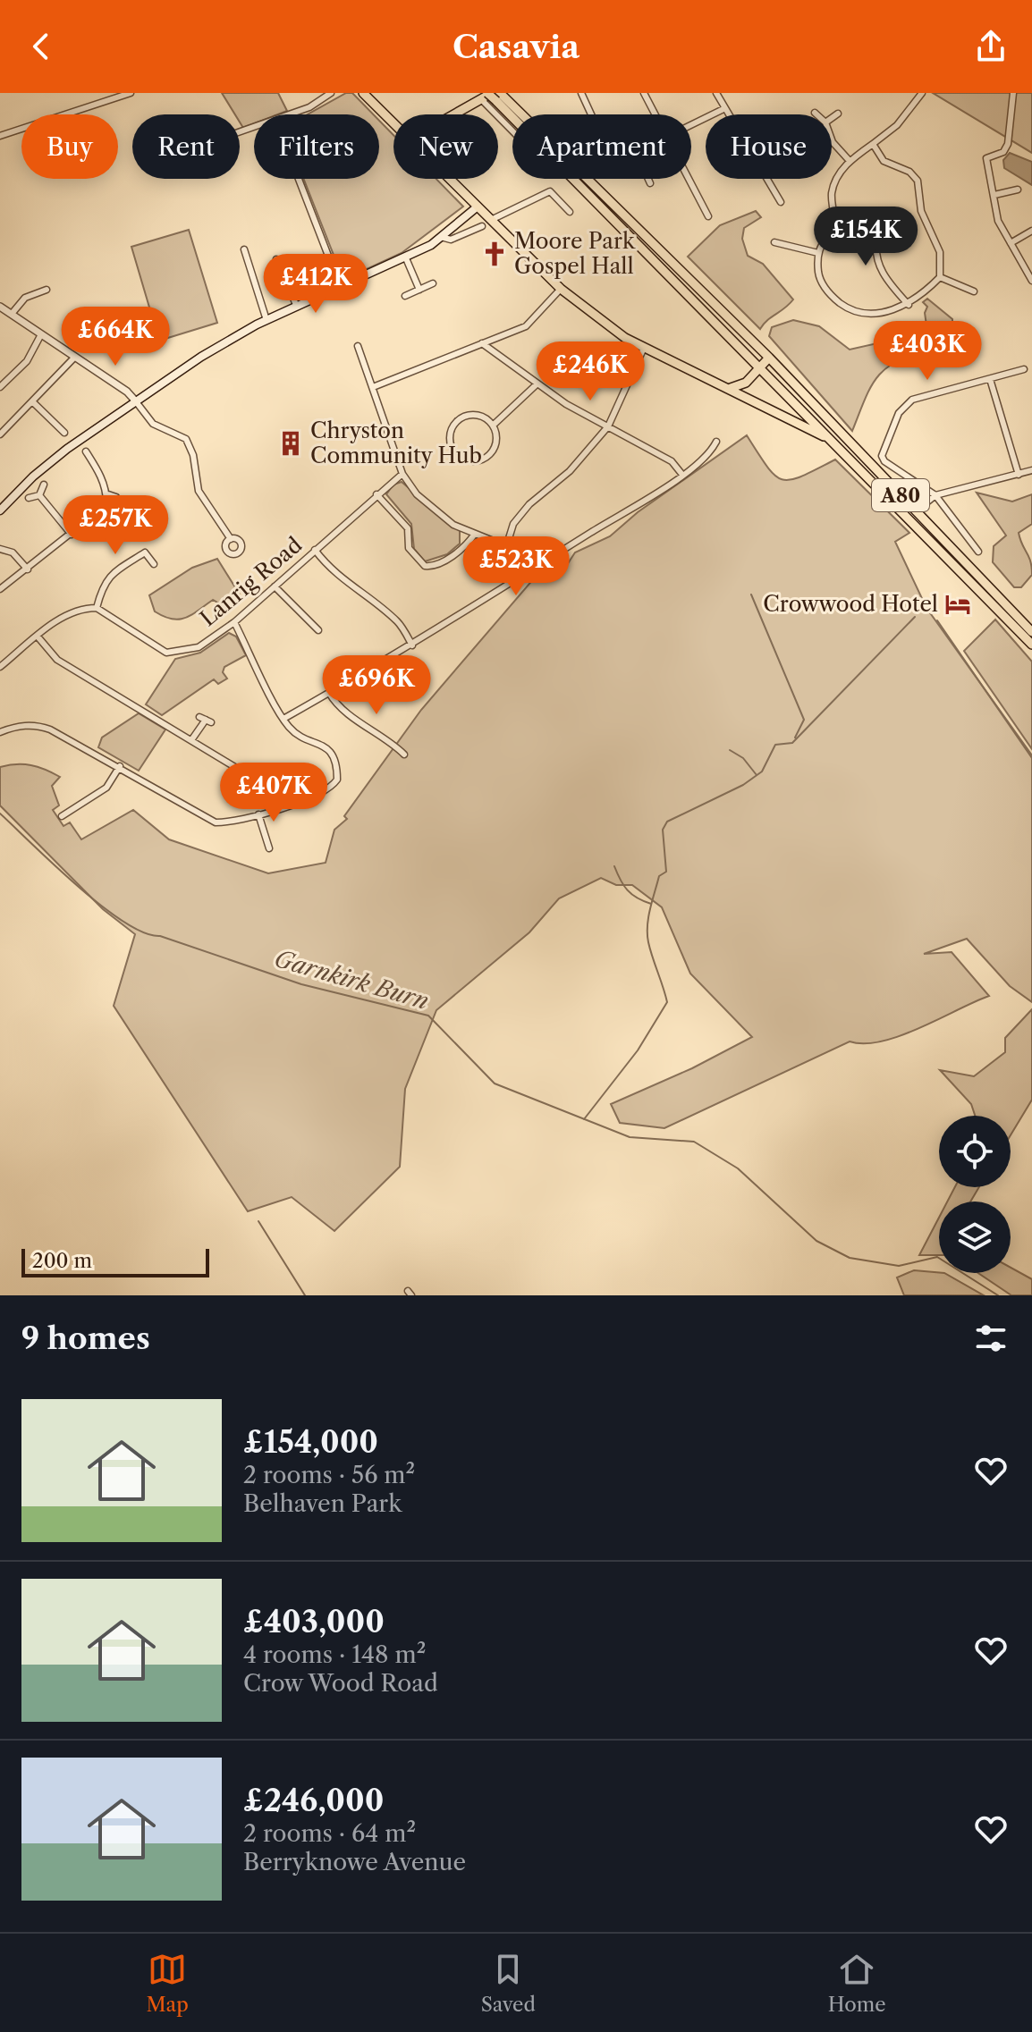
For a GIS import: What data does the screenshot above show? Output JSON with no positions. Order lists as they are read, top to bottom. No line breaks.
{"streets":{"main road":["A80"],"street":["Lanrig Road"]},"water":["Garnkirk Burn"],"places":{"church":["Moore Park Gospel Hall"],"building":["Chryston Community Hub"],"hotel":["Crowwood Hotel"]},"scale_bar":"200 m","page":{"header":"Casavia","chip":["Buy","Rent","Filters","New","Apartment","House"],"price":["£154K","£412K","£664K","£403K","£246K","£257K","£523K","£696K","£407K"],"scale":"200 m","heading":"9 homes","list":[{"name":"£154,000","note":"2 rooms · 56 m² · Belhaven Park"},{"name":"£403,000","note":"4 rooms · 148 m² · Crow Wood Road"},{"name":"£246,000","note":"2 rooms · 64 m² · Berryknowe Avenue"}],"tabs":["Map","Saved","Home"]}}
